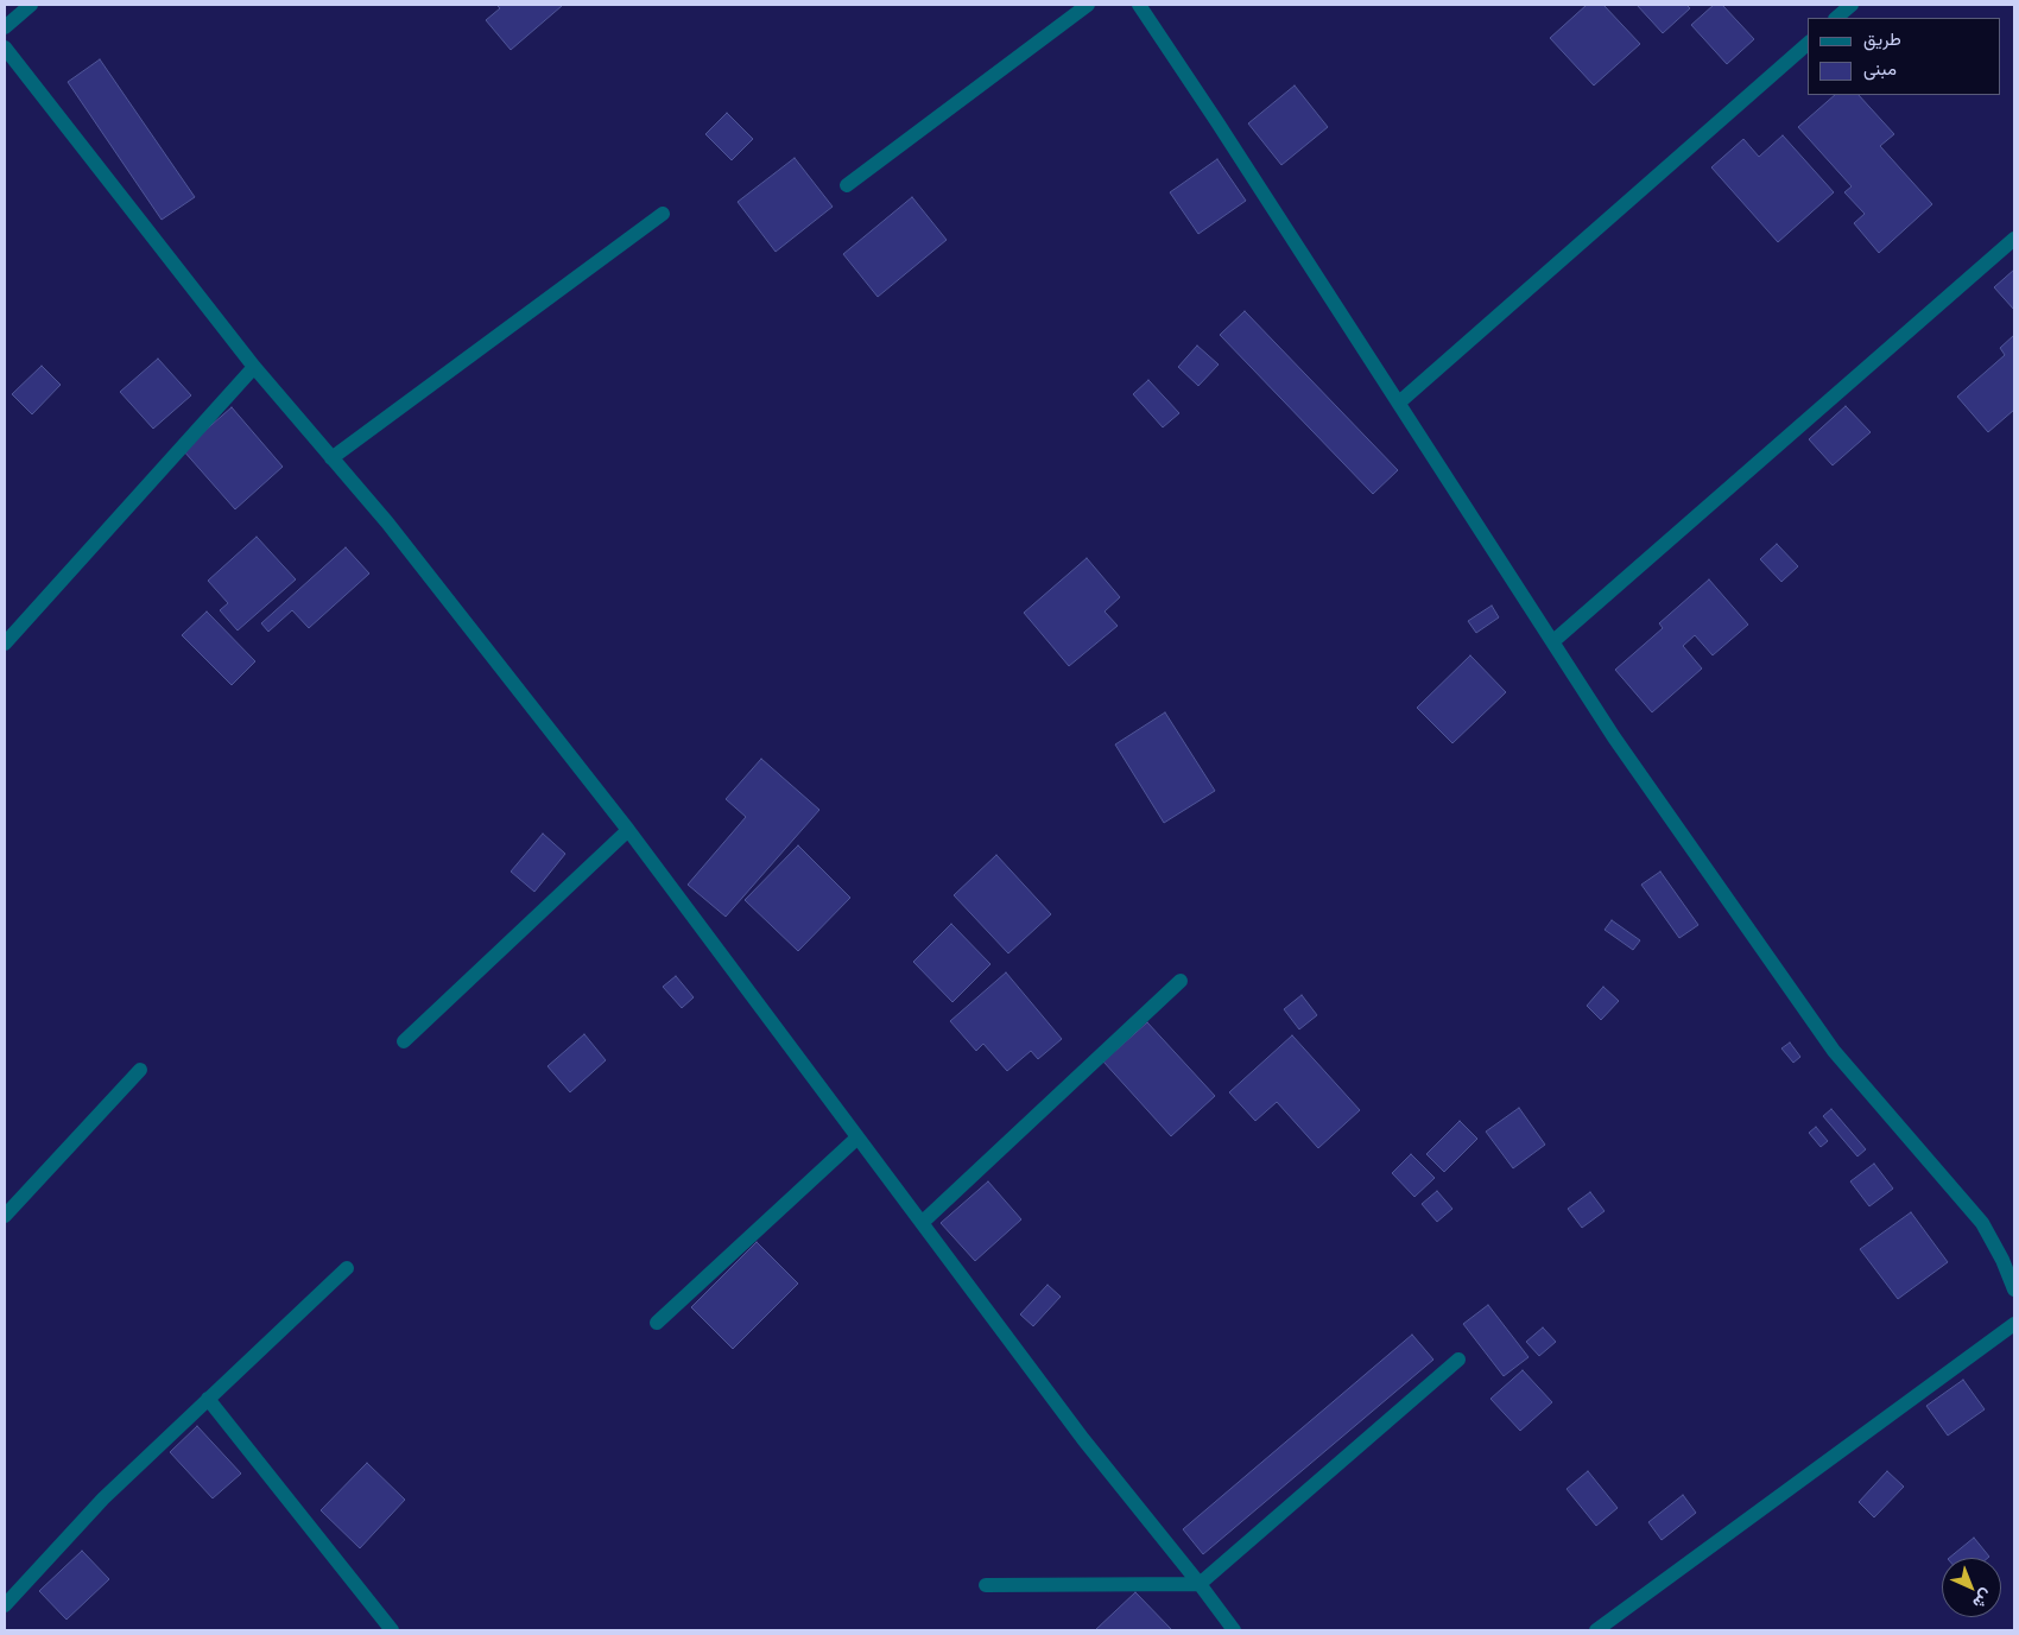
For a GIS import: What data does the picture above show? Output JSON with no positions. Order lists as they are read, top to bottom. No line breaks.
{"legend":["طريق","مبنى"],"north":"bottom right"}
